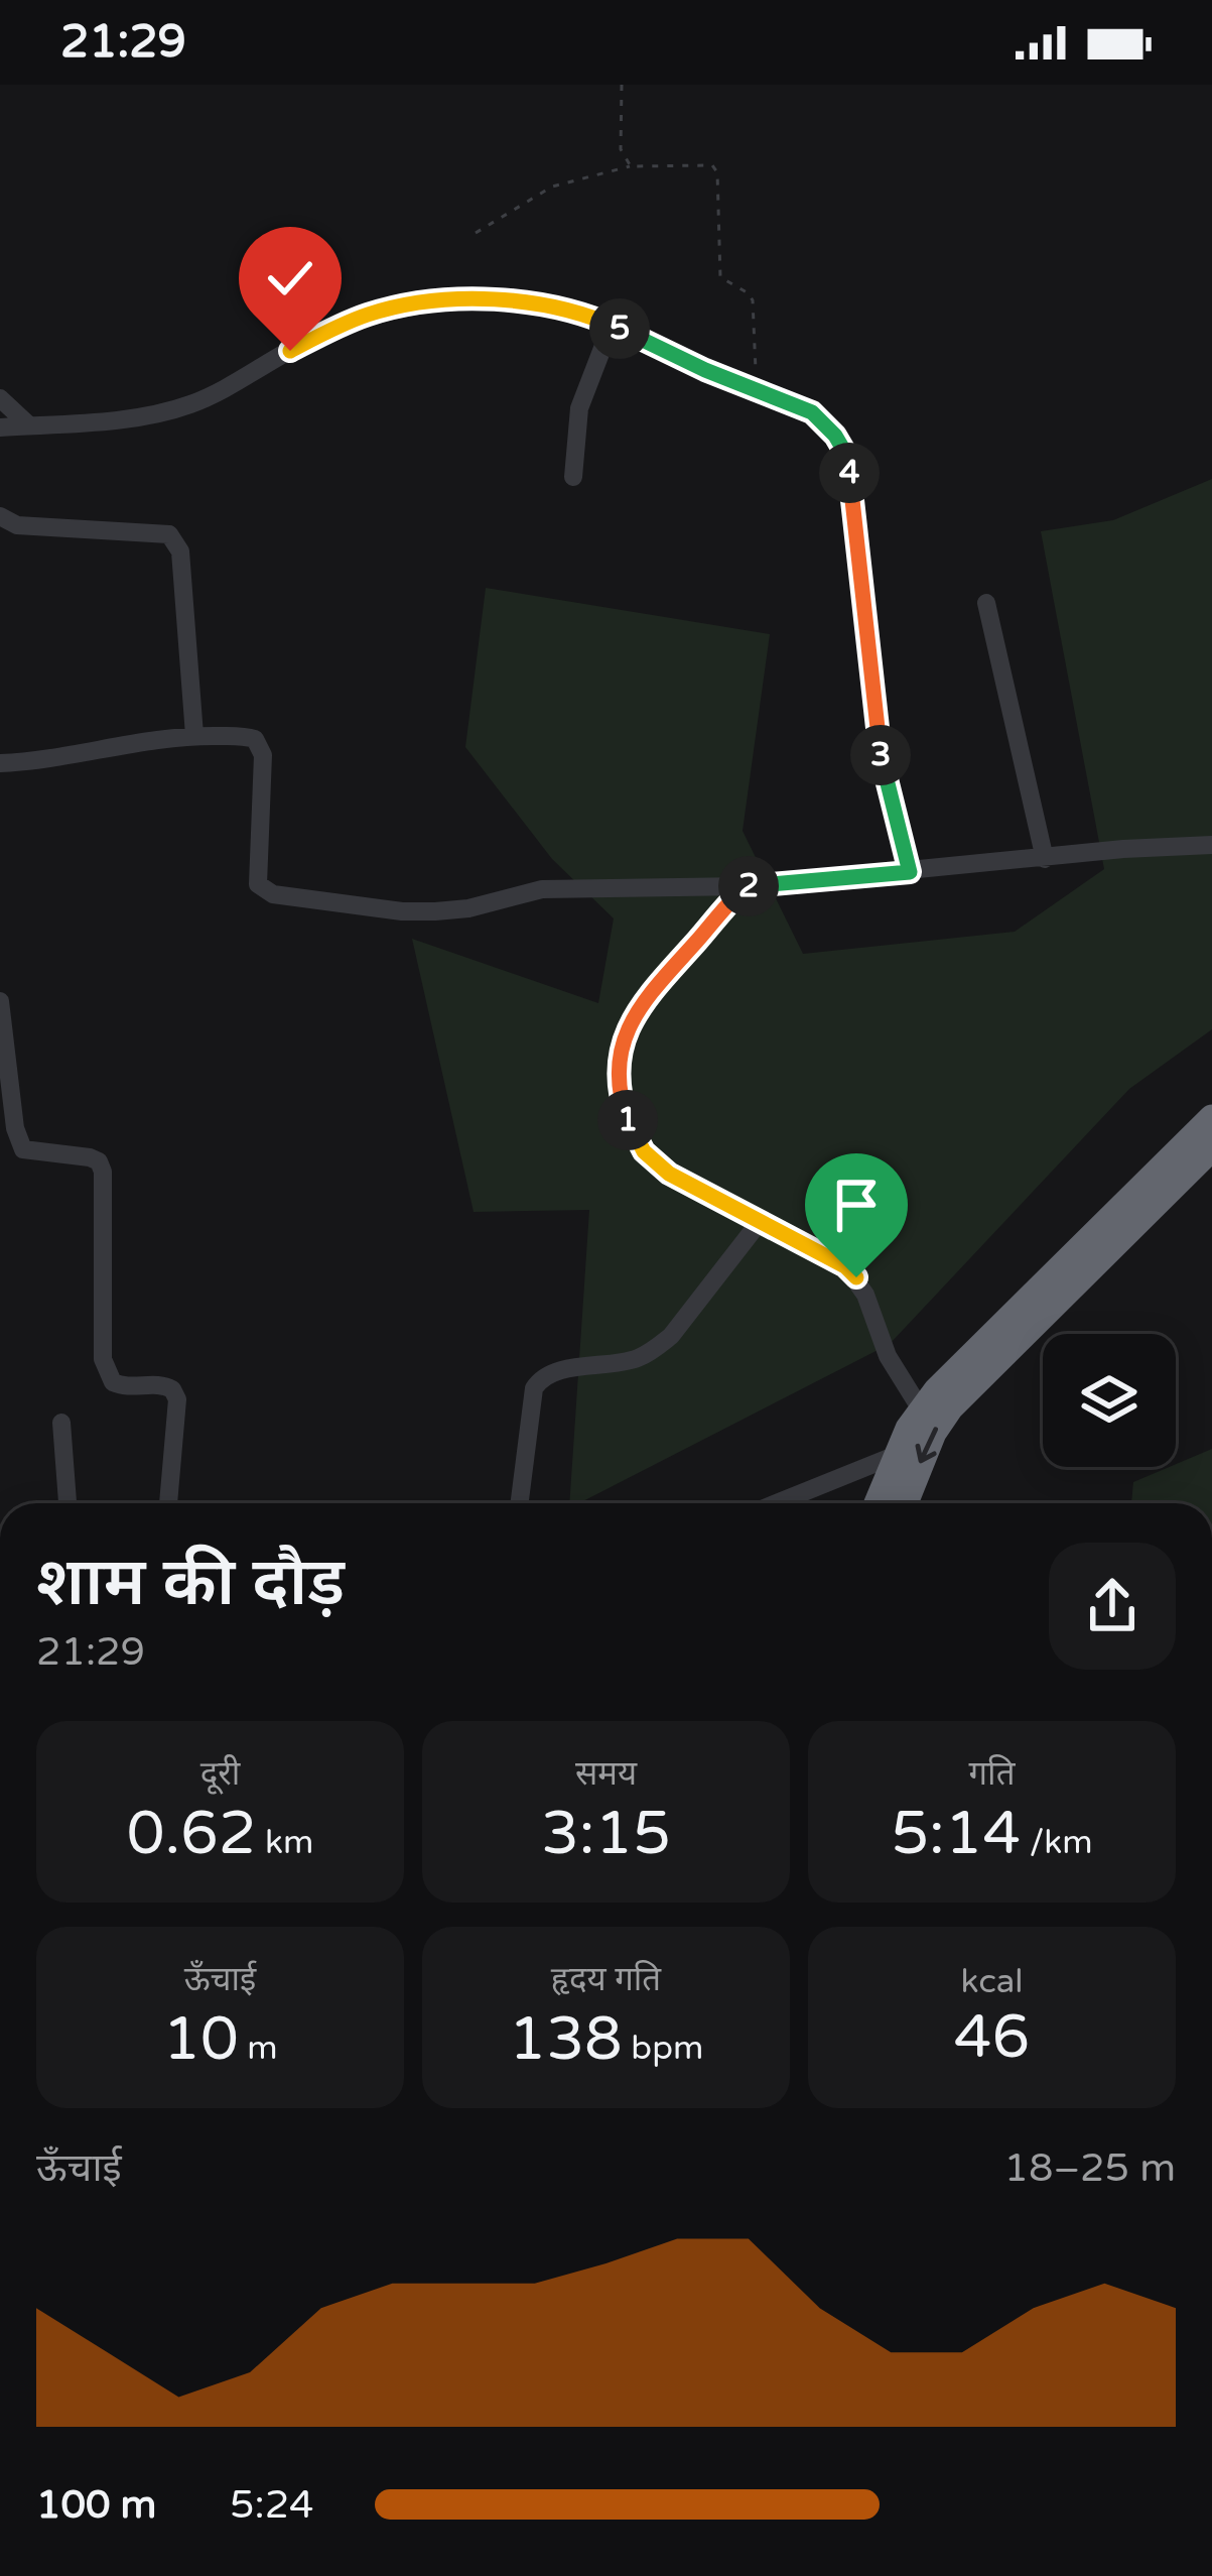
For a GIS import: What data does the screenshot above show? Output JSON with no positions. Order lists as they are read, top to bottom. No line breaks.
{"page":{"status":"21:29","pins":["5","4","3","2","1"],"heading":["शाम की दौड़","21:29"],"stats":[["दूरी","0.62 km"],["समय","3:15"],["गति","5:14 /km"],["ऊँचाई","10 m"],["हृदय गति","138 bpm"],["kcal","46"]],"chart":["ऊँचाई","18–25 m"],"list":[{"name":"100 m","note":"5:24"}]}}
